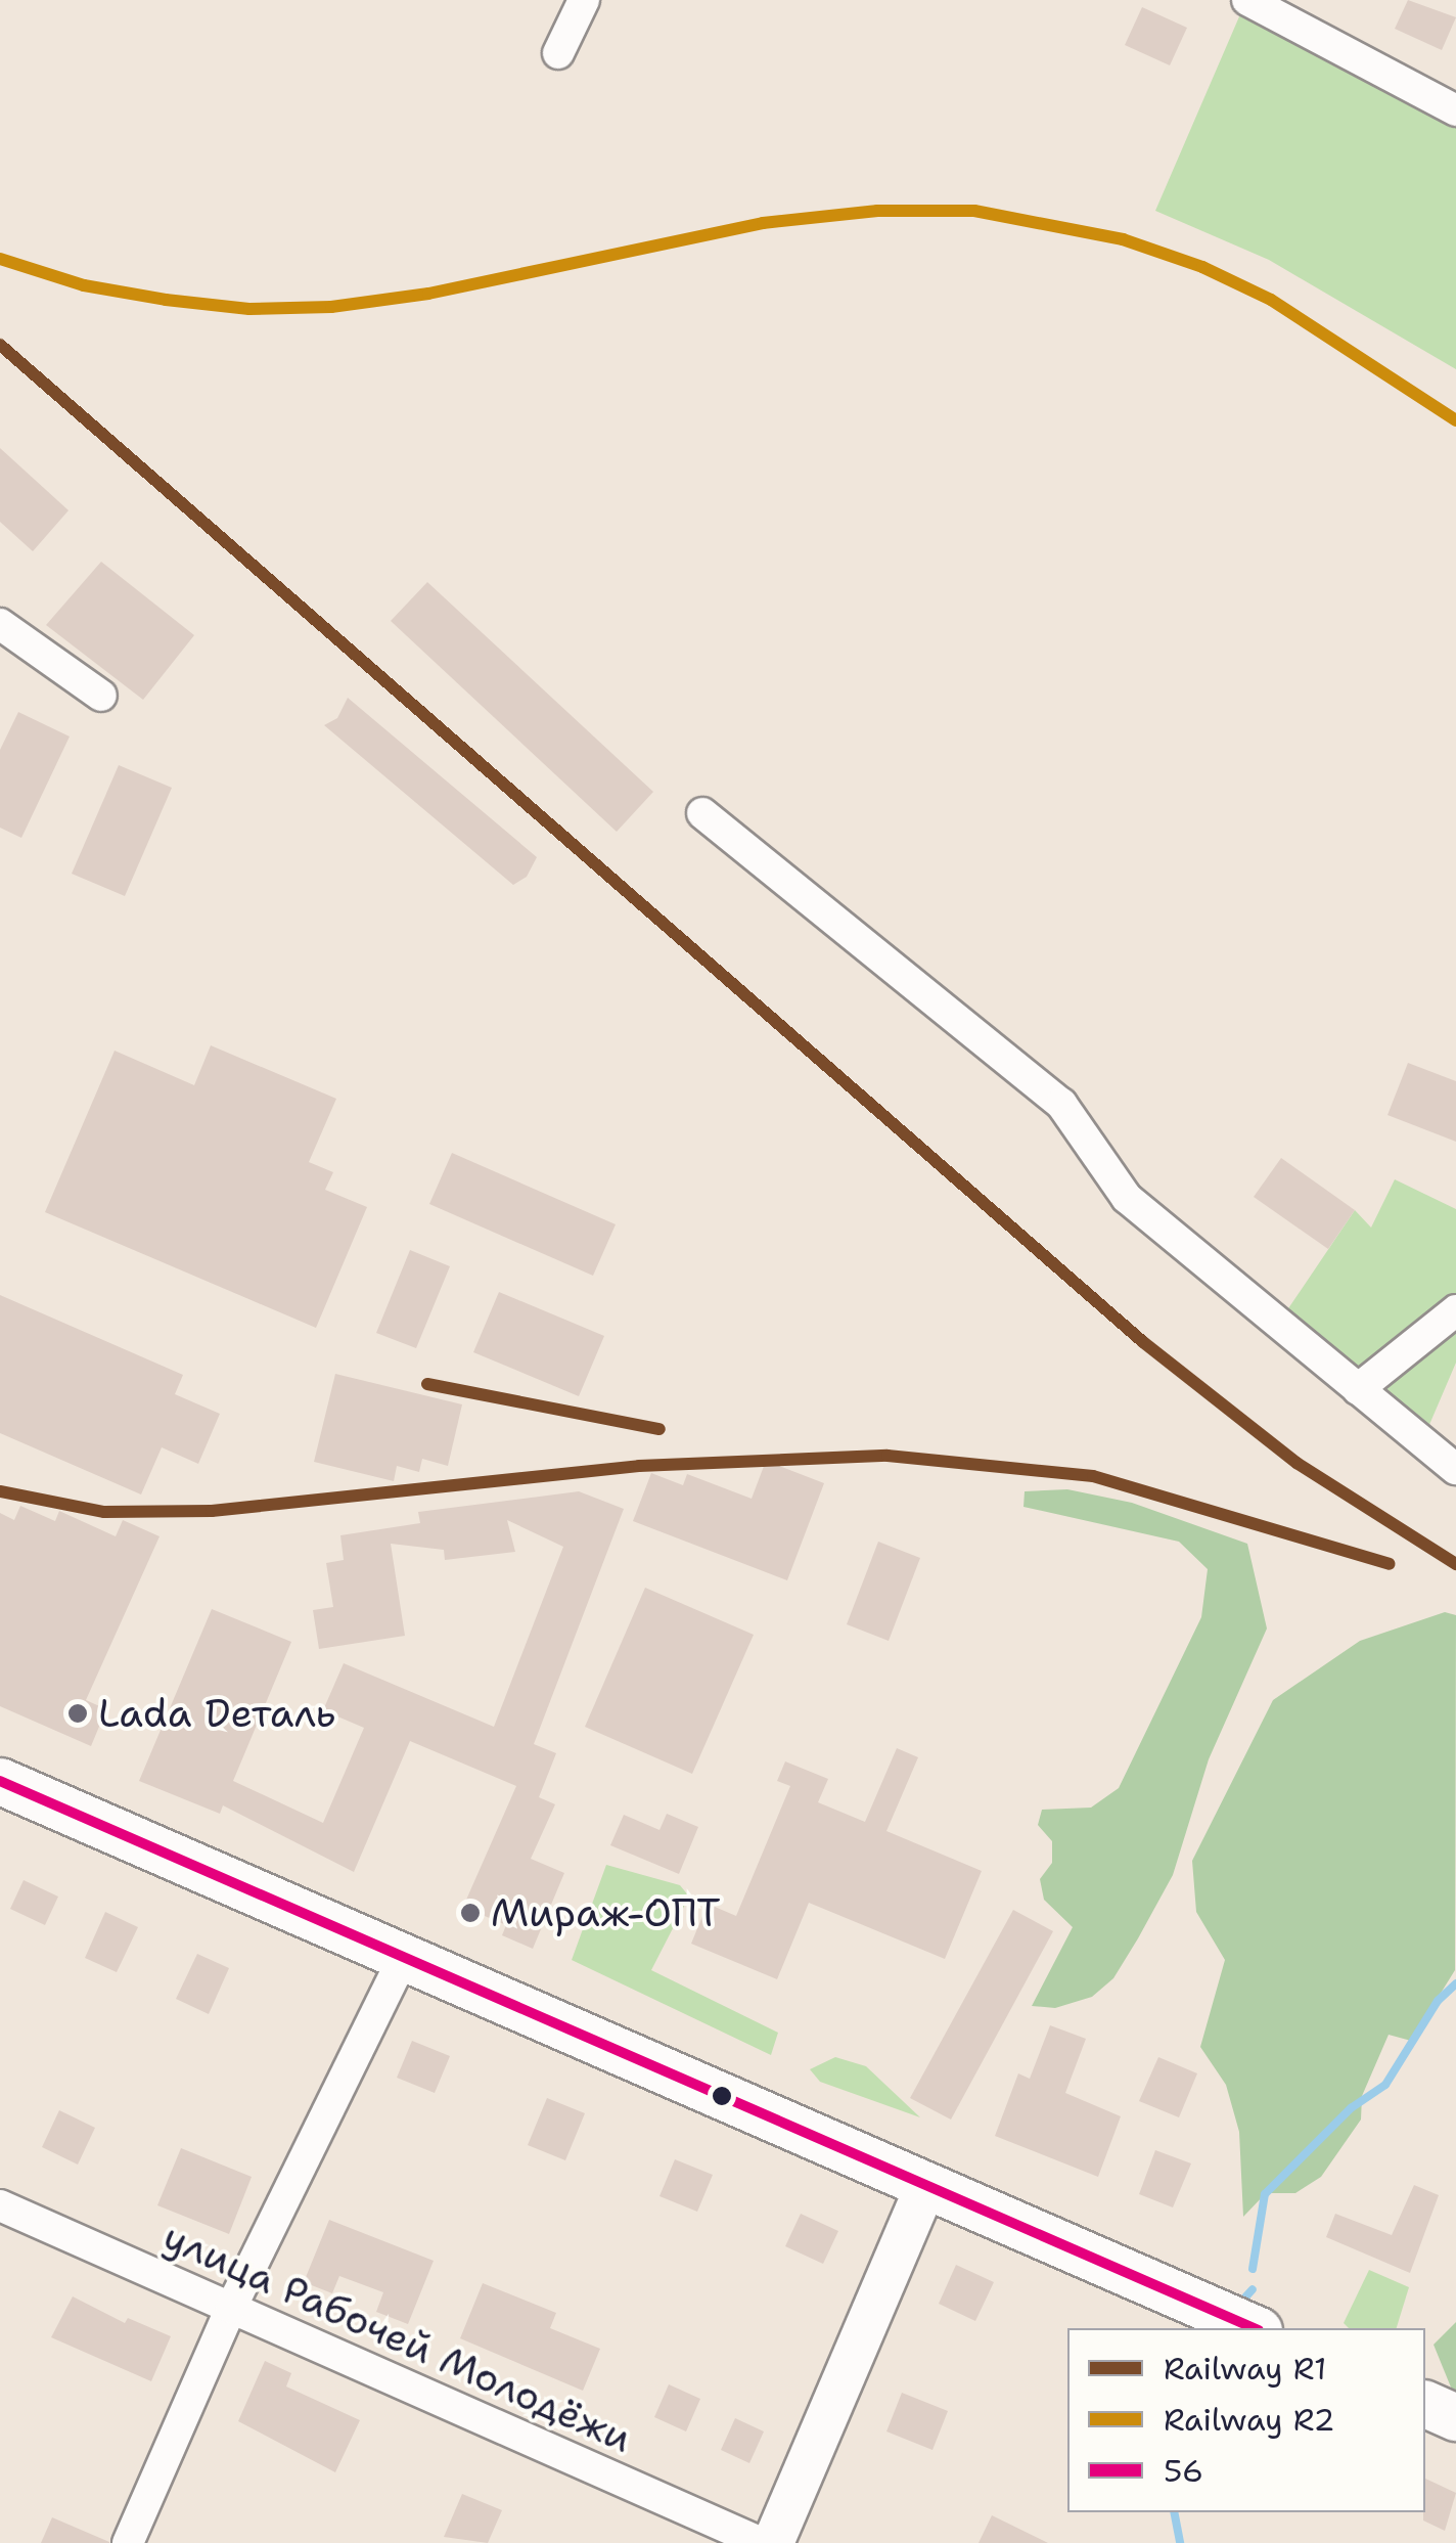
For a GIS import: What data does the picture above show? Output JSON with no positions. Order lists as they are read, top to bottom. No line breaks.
{"streets":{"street":["улица Рабочей Молодёжи"]},"places":["Lada Dеталь","Мираж-ОПТ"],"lines":["rail line R2","rail line R1","transit line 56"],"legend":["Railway R1","Railway R2","56"]}
